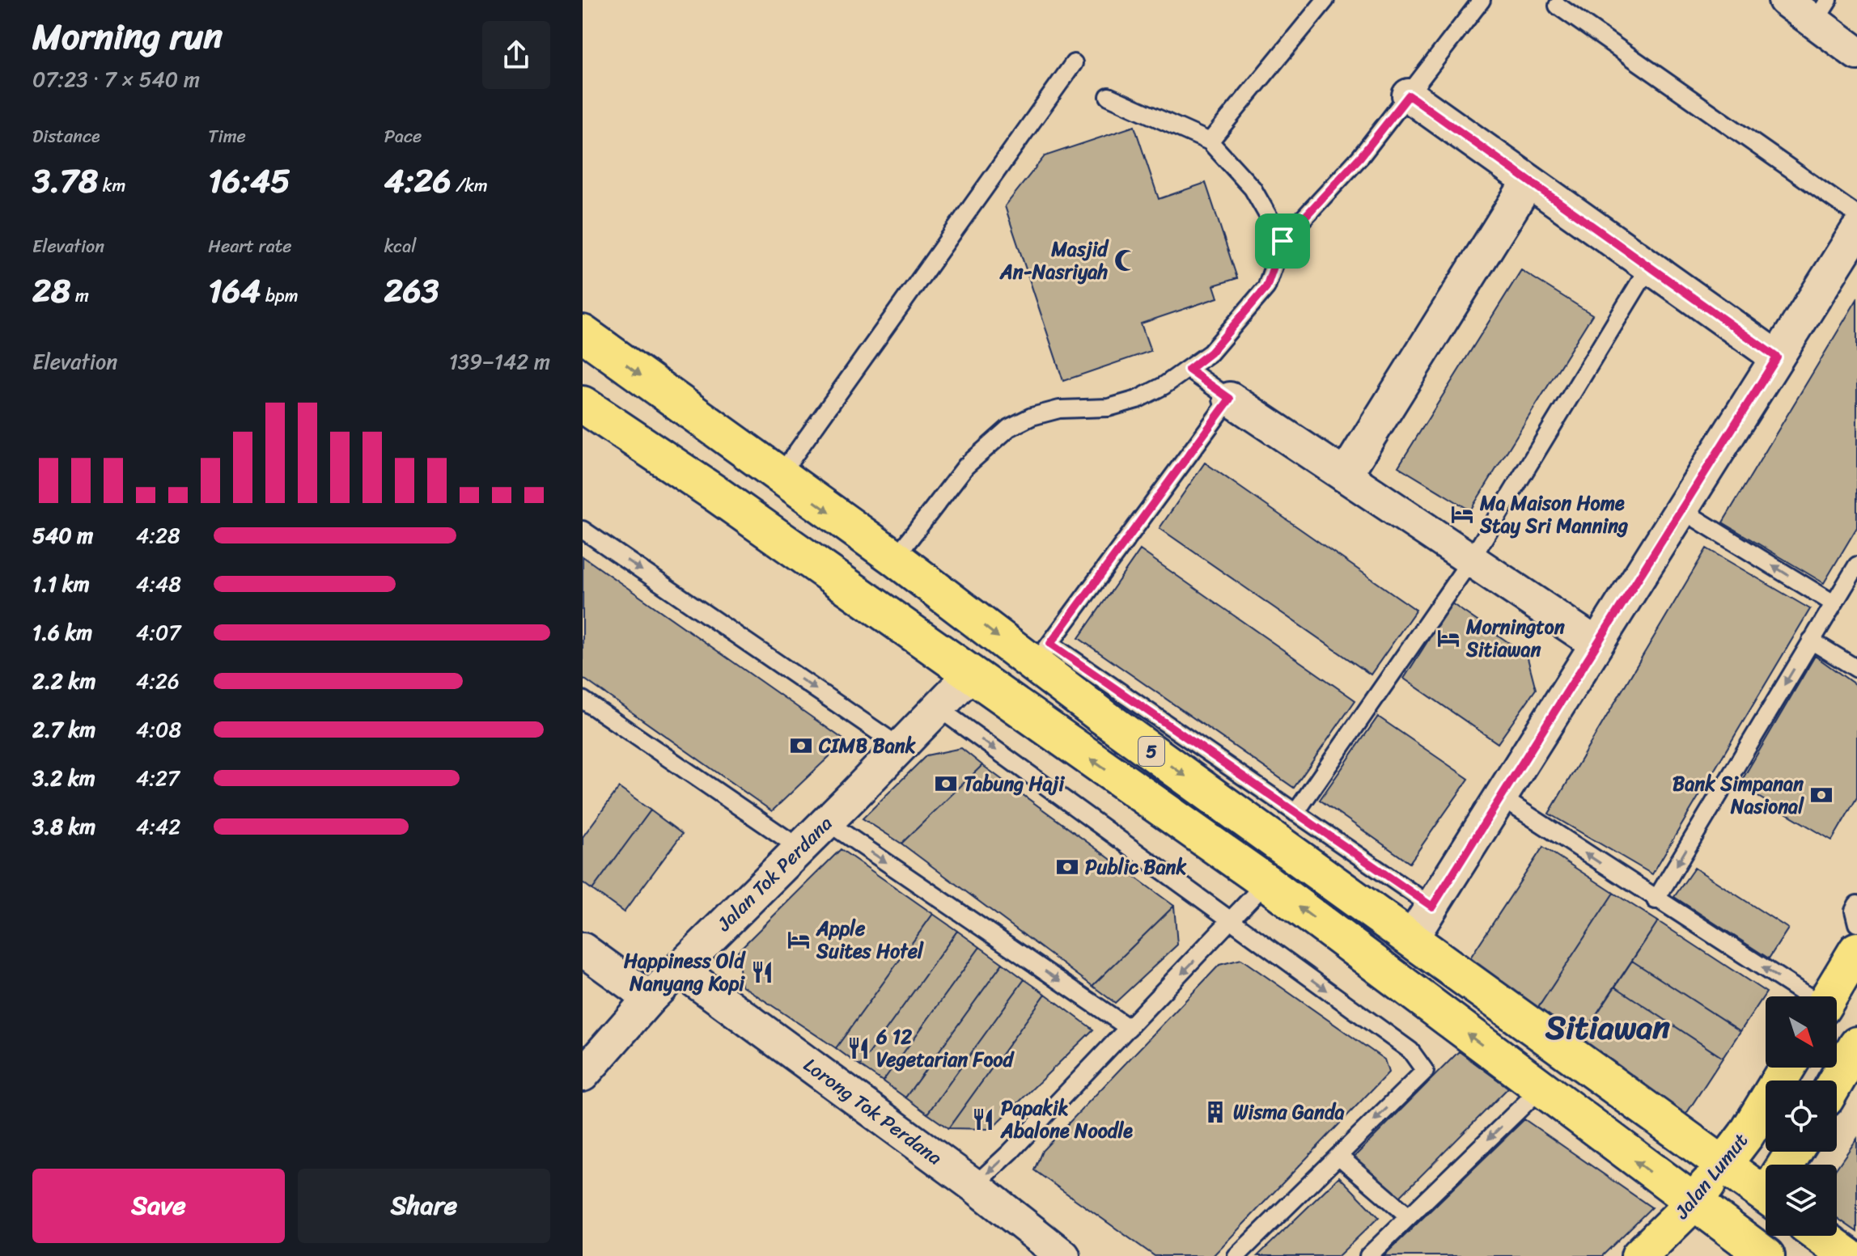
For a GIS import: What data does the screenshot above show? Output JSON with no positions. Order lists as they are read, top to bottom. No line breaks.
{"streets":{"main road":["5","Jalan Lumut"],"street":["Jalan Tok Perdana","Lorong Tok Perdana"]},"crossings":[["5","Jalan Tok Perdana"],["5","Jalan Lumut"],["Jalan Tok Perdana","Lorong Tok Perdana"]],"districts":["Sitiawan"],"places":{"mosque":["Masjid An-Nasriyah"],"hotel":["Ma Maison Home Stay Sri Manning","Mornington Sitiawan","Apple Suites Hotel"],"bank":["CIMB Bank","Tabung Haji","Bank Simpanan Nasional","Public Bank"],"restaurant":["Happiness Old Nanyang Kopi","6 12 Vegetarian Food","Papakik Abalone Noodle"],"building":["Wisma Ganda"]},"north":"bottom right","page":{"heading":["Morning run","07:23 · 7 × 540 m"],"stats":[["Distance","3.78 km"],["Time","16:45"],["Pace","4:26 /km"],["Elevation","28 m"],["Heart rate","164 bpm"],["kcal","263"]],"chart":["Elevation","139–142 m"],"list":[{"name":"540 m","note":"4:28"},{"name":"1.1 km","note":"4:48"},{"name":"1.6 km","note":"4:07"},{"name":"2.2 km","note":"4:26"},{"name":"2.7 km","note":"4:08"},{"name":"3.2 km","note":"4:27"},{"name":"3.8 km","note":"4:42"}],"buttons":["Save","Share"]}}
